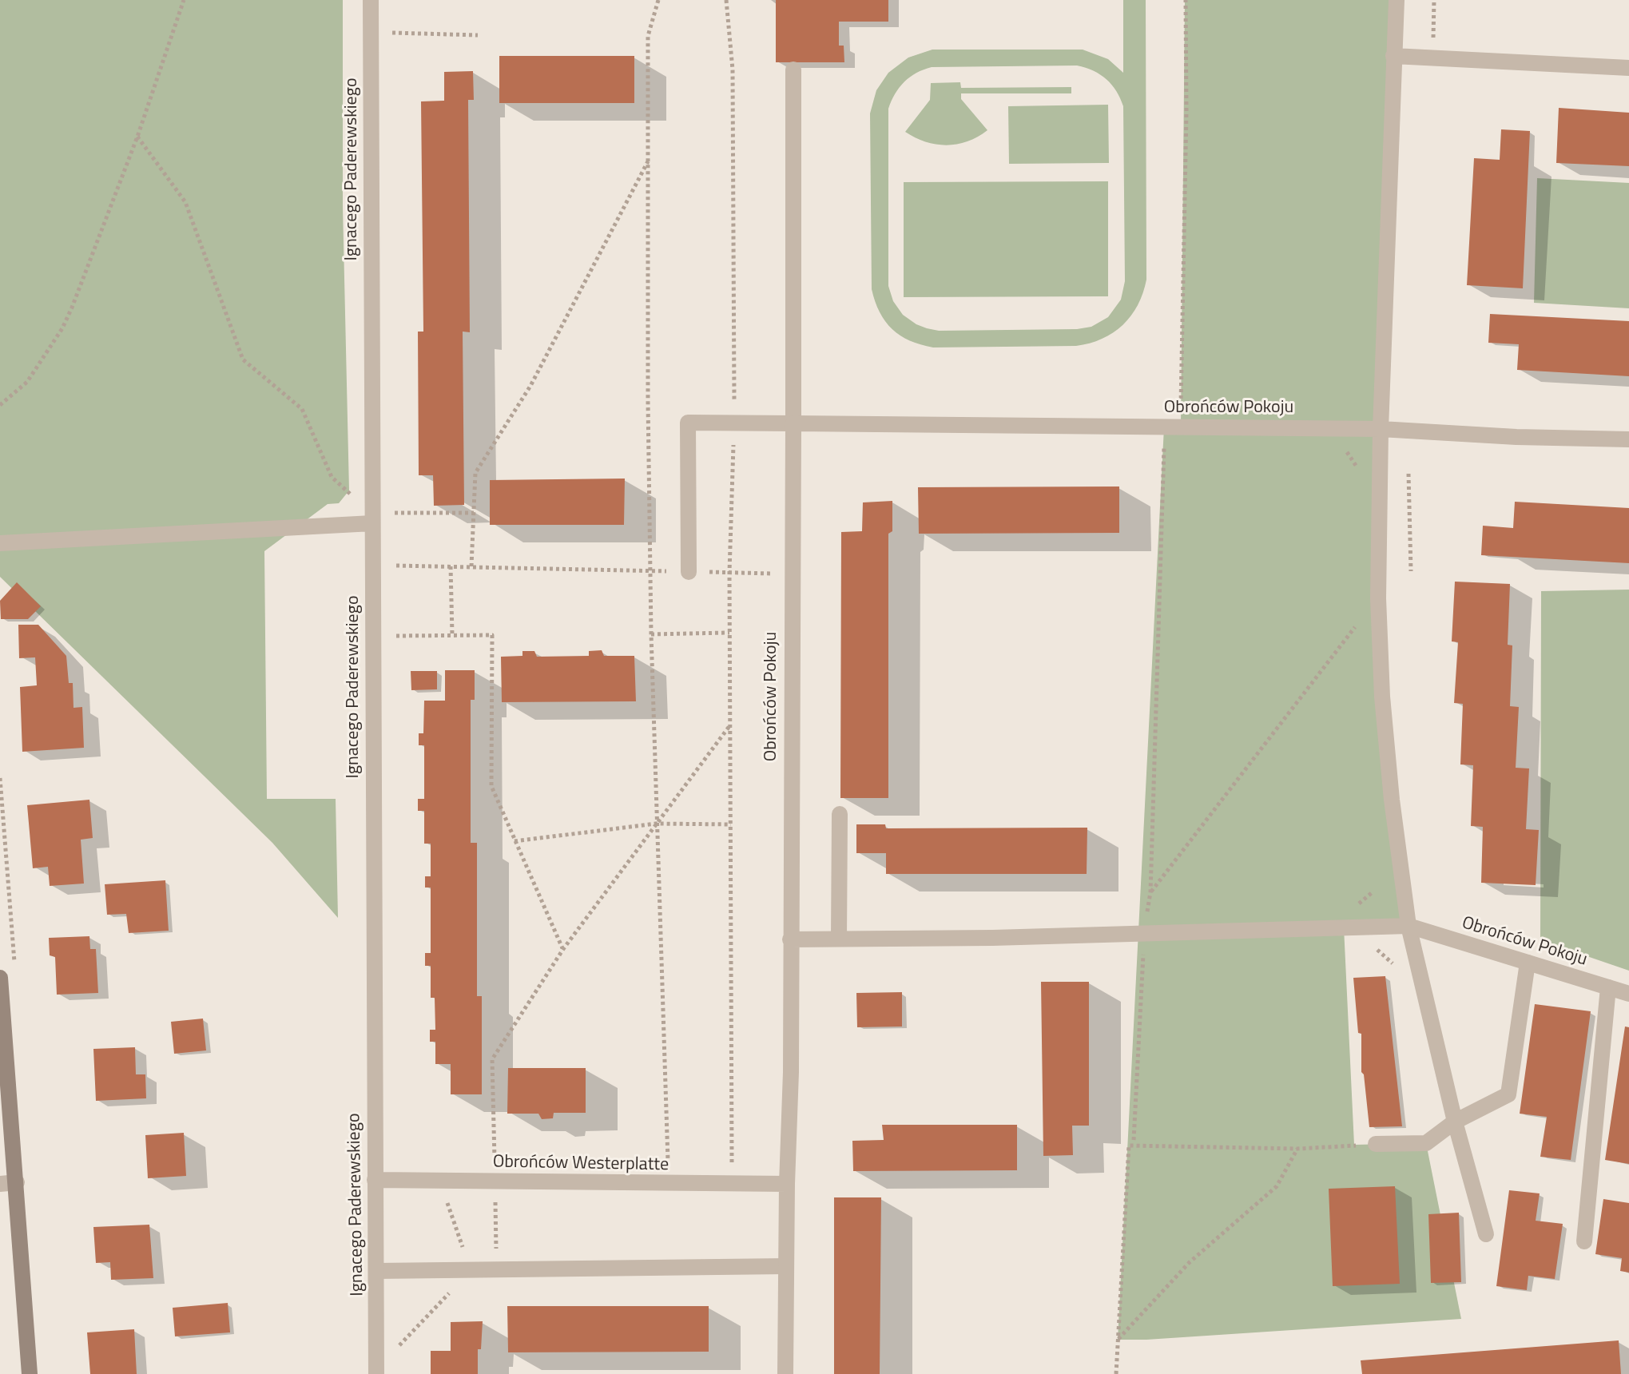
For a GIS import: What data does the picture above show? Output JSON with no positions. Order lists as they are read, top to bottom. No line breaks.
{"streets":{"street":["Ignacego Paderewskiego","Obrońców Pokoju","Obrońców Westerplatte"]},"crossings":[["Ignacego Paderewskiego","Obrońców Westerplatte"]]}
